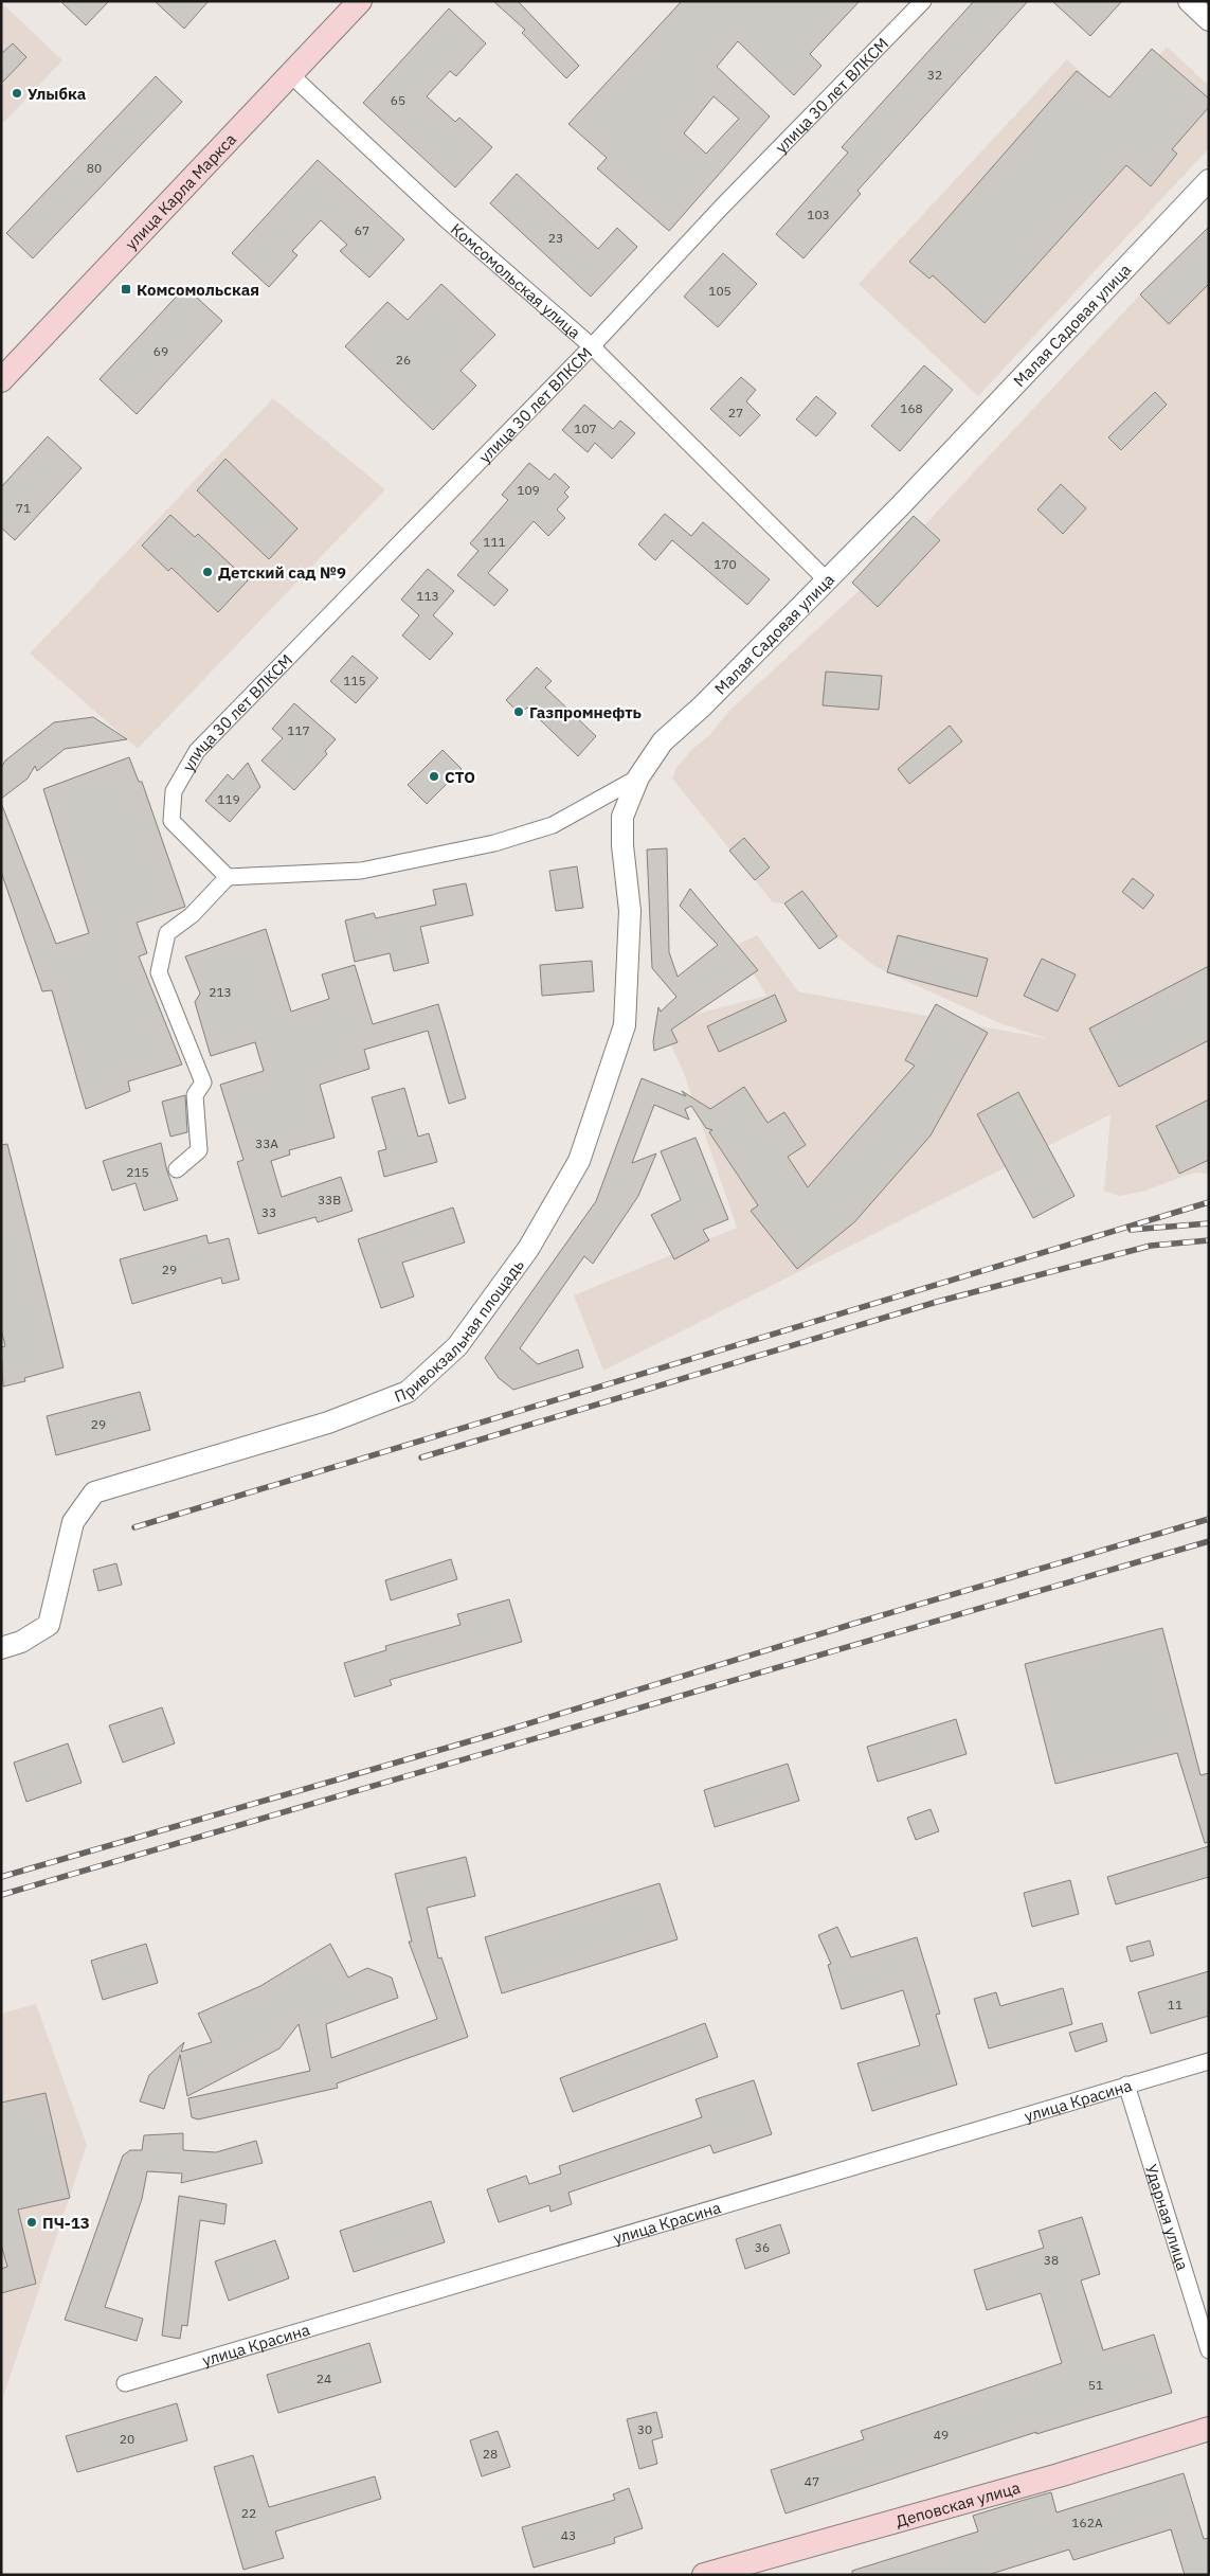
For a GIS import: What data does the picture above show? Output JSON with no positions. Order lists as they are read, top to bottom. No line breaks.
{"streets":{"main road":["улица Карла Маркса","Деповская улица"],"street":["улица 30 лет ВЛКСМ","Комсомольская улица","Малая Садовая улица","Привокзальная площадь","улица Красина","Ударная улица"]},"crossings":[["улица 30 лет ВЛКСМ","Комсомольская улица"],["улица 30 лет ВЛКСМ","Малая Садовая улица"],["улица Карла Маркса","Комсомольская улица"],["Комсомольская улица","Малая Садовая улица"],["Малая Садовая улица","Привокзальная площадь"],["улица Красина","Ударная улица"]],"places":{"other":["Улыбка","Детский сад №9","Газпромнефть","СТО","ПЧ-13"],"transit":["Комсомольская"]},"house_numbers":["32","65","80","103","67","23","105","69","26","168","27","107","109","71","111","170","113","115","117","119","213","33А","215","33В","33","29","29","11","36","38","24","51","30","49","20","28","47","22","162А","43"]}
